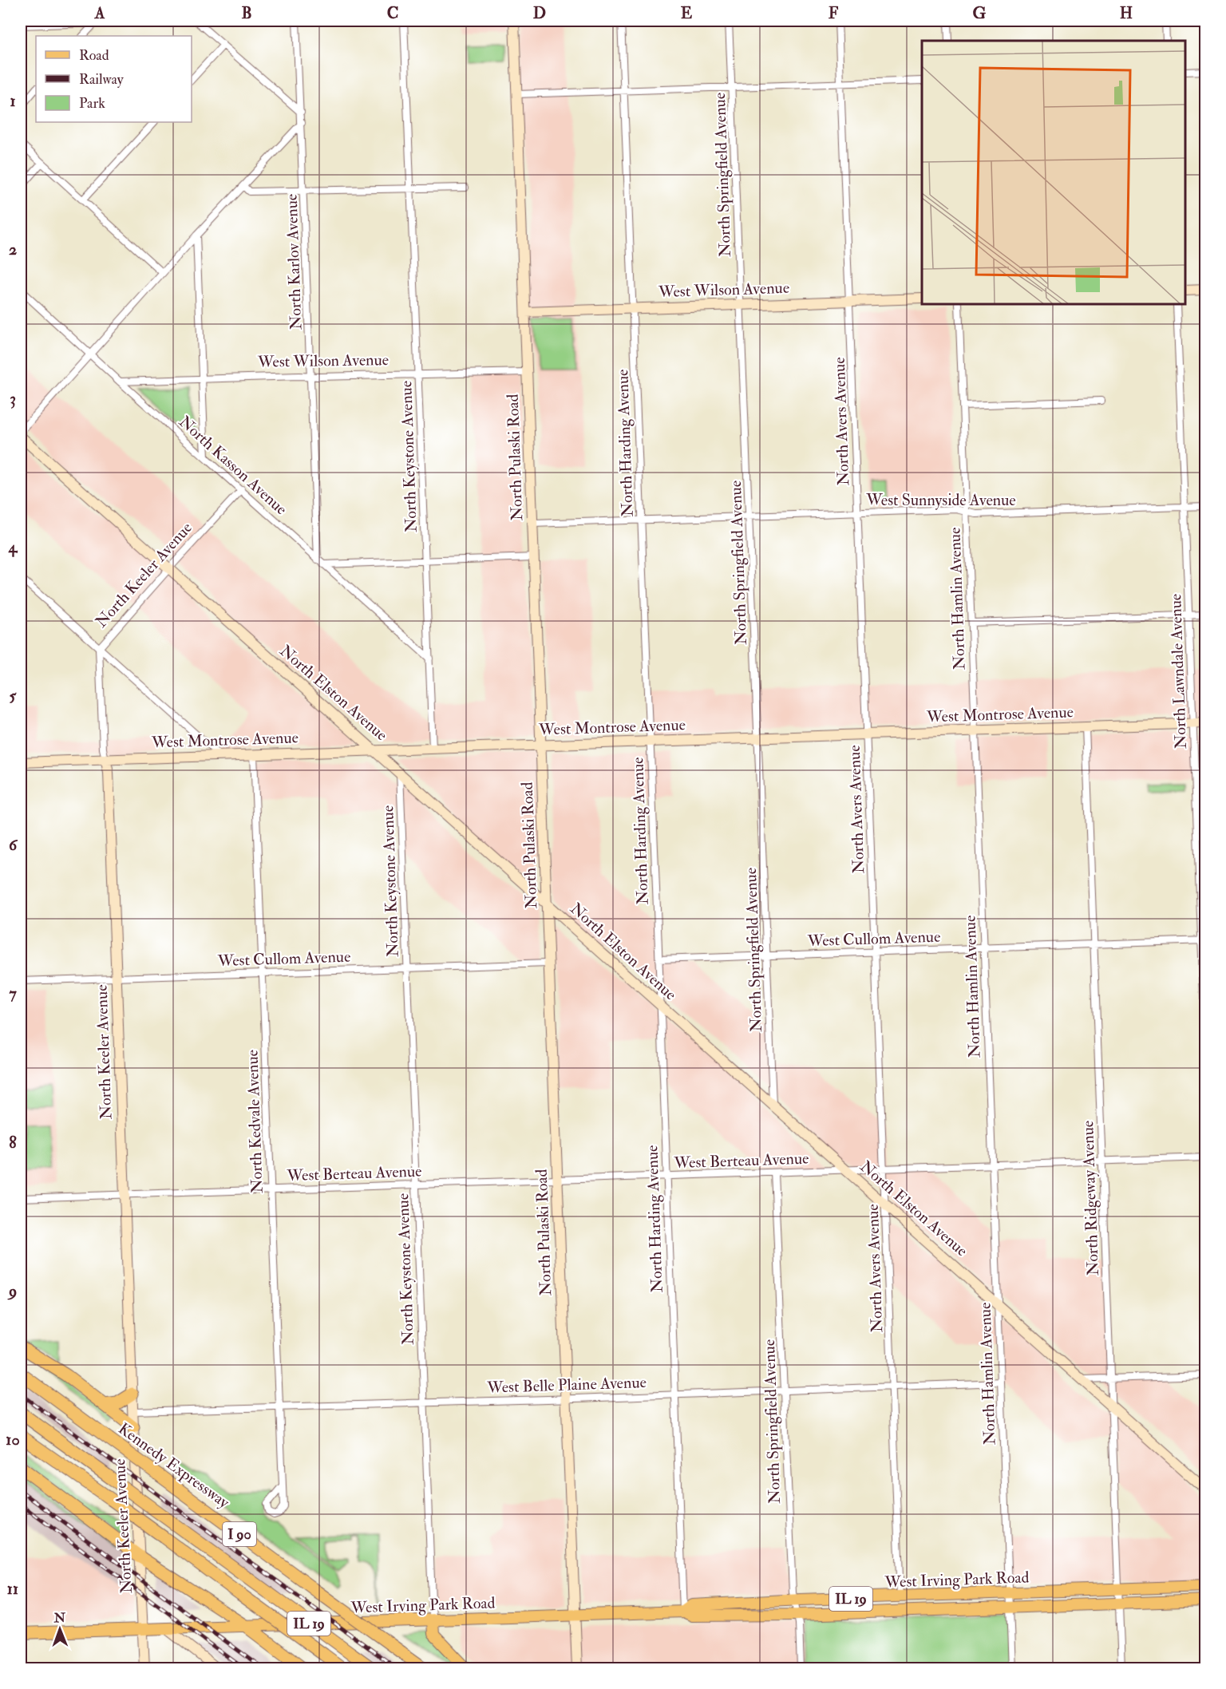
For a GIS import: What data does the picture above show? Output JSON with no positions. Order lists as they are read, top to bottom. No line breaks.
{"streets":{"highway":["Kennedy Expressway","I 90"],"main road":["West Wilson Avenue","North Pulaski Road","North Keeler Avenue","North Elston Avenue","West Montrose Avenue","West Irving Park Road","IL 19"],"street":["North Springfield Avenue","North Karlov Avenue","North Avers Avenue","North Harding Avenue","North Keystone Avenue","North Kasson Avenue","West Sunnyside Avenue","North Hamlin Avenue","North Lawndale Avenue","West Cullom Avenue","North Kedvale Avenue","West Berteau Avenue","North Ridgeway Avenue","West Belle Plaine Avenue"]},"crossings":[["North Springfield Avenue","West Wilson Avenue"],["North Springfield Avenue","West Sunnyside Avenue"],["North Springfield Avenue","North Elston Avenue"],["North Springfield Avenue","West Montrose Avenue"],["North Springfield Avenue","West Cullom Avenue"],["North Springfield Avenue","West Berteau Avenue"],["North Springfield Avenue","West Belle Plaine Avenue"],["North Springfield Avenue","West Irving Park Road"],["North Karlov Avenue","West Wilson Avenue"],["North Karlov Avenue","North Kasson Avenue"],["West Wilson Avenue","North Avers Avenue"],["West Wilson Avenue","North Harding Avenue"],["West Wilson Avenue","North Keystone Avenue"],["West Wilson Avenue","North Pulaski Road"],["West Wilson Avenue","North Kasson Avenue"],["North Avers Avenue","West Sunnyside Avenue"],["North Avers Avenue","North Elston Avenue"],["North Avers Avenue","West Montrose Avenue"],["North Avers Avenue","West Cullom Avenue"],["North Avers Avenue","West Berteau Avenue"],["North Avers Avenue","West Belle Plaine Avenue"],["North Avers Avenue","West Irving Park Road"],["North Harding Avenue","West Sunnyside Avenue"],["North Harding Avenue","North Elston Avenue"],["North Harding Avenue","West Montrose Avenue"],["North Harding Avenue","West Cullom Avenue"],["North Harding Avenue","West Berteau Avenue"],["North Harding Avenue","West Belle Plaine Avenue"],["North Harding Avenue","West Irving Park Road"],["North Keystone Avenue","North Kasson Avenue"],["North Keystone Avenue","North Elston Avenue"],["North Keystone Avenue","West Montrose Avenue"],["North Keystone Avenue","West Cullom Avenue"],["North Keystone Avenue","West Berteau Avenue"],["North Keystone Avenue","West Belle Plaine Avenue"],["North Keystone Avenue","West Irving Park Road"],["North Pulaski Road","West Sunnyside Avenue"],["North Pulaski Road","North Elston Avenue"],["North Pulaski Road","West Montrose Avenue"],["North Pulaski Road","West Cullom Avenue"],["North Pulaski Road","West Berteau Avenue"],["North Pulaski Road","West Belle Plaine Avenue"],["North Pulaski Road","West Irving Park Road"],["North Kasson Avenue","North Keeler Avenue"],["West Sunnyside Avenue","North Hamlin Avenue"],["West Sunnyside Avenue","North Lawndale Avenue"],["North Keeler Avenue","North Elston Avenue"],["North Keeler Avenue","West Montrose Avenue"],["North Keeler Avenue","West Cullom Avenue"],["North Keeler Avenue","West Berteau Avenue"],["North Keeler Avenue","West Belle Plaine Avenue"],["North Keeler Avenue","West Irving Park Road"],["North Hamlin Avenue","North Elston Avenue"],["North Hamlin Avenue","West Montrose Avenue"],["North Hamlin Avenue","West Cullom Avenue"],["North Hamlin Avenue","West Berteau Avenue"],["North Hamlin Avenue","West Belle Plaine Avenue"],["North Hamlin Avenue","West Irving Park Road"],["North Lawndale Avenue","West Montrose Avenue"],["North Lawndale Avenue","West Cullom Avenue"],["North Elston Avenue","West Montrose Avenue"],["North Elston Avenue","West Berteau Avenue"],["North Elston Avenue","North Ridgeway Avenue"],["West Montrose Avenue","North Kedvale Avenue"],["West Montrose Avenue","North Ridgeway Avenue"],["West Cullom Avenue","North Kedvale Avenue"],["West Cullom Avenue","North Ridgeway Avenue"],["North Kedvale Avenue","West Berteau Avenue"],["North Kedvale Avenue","West Belle Plaine Avenue"],["West Berteau Avenue","North Ridgeway Avenue"],["North Ridgeway Avenue","West Irving Park Road"]],"legend":["Road","Railway","Park"],"north":"top","grid":{"columns":["A","B","C","D","E","F","G","H"],"rows":["1","2","3","4","5","6","7","8","9","10","11"]}}
